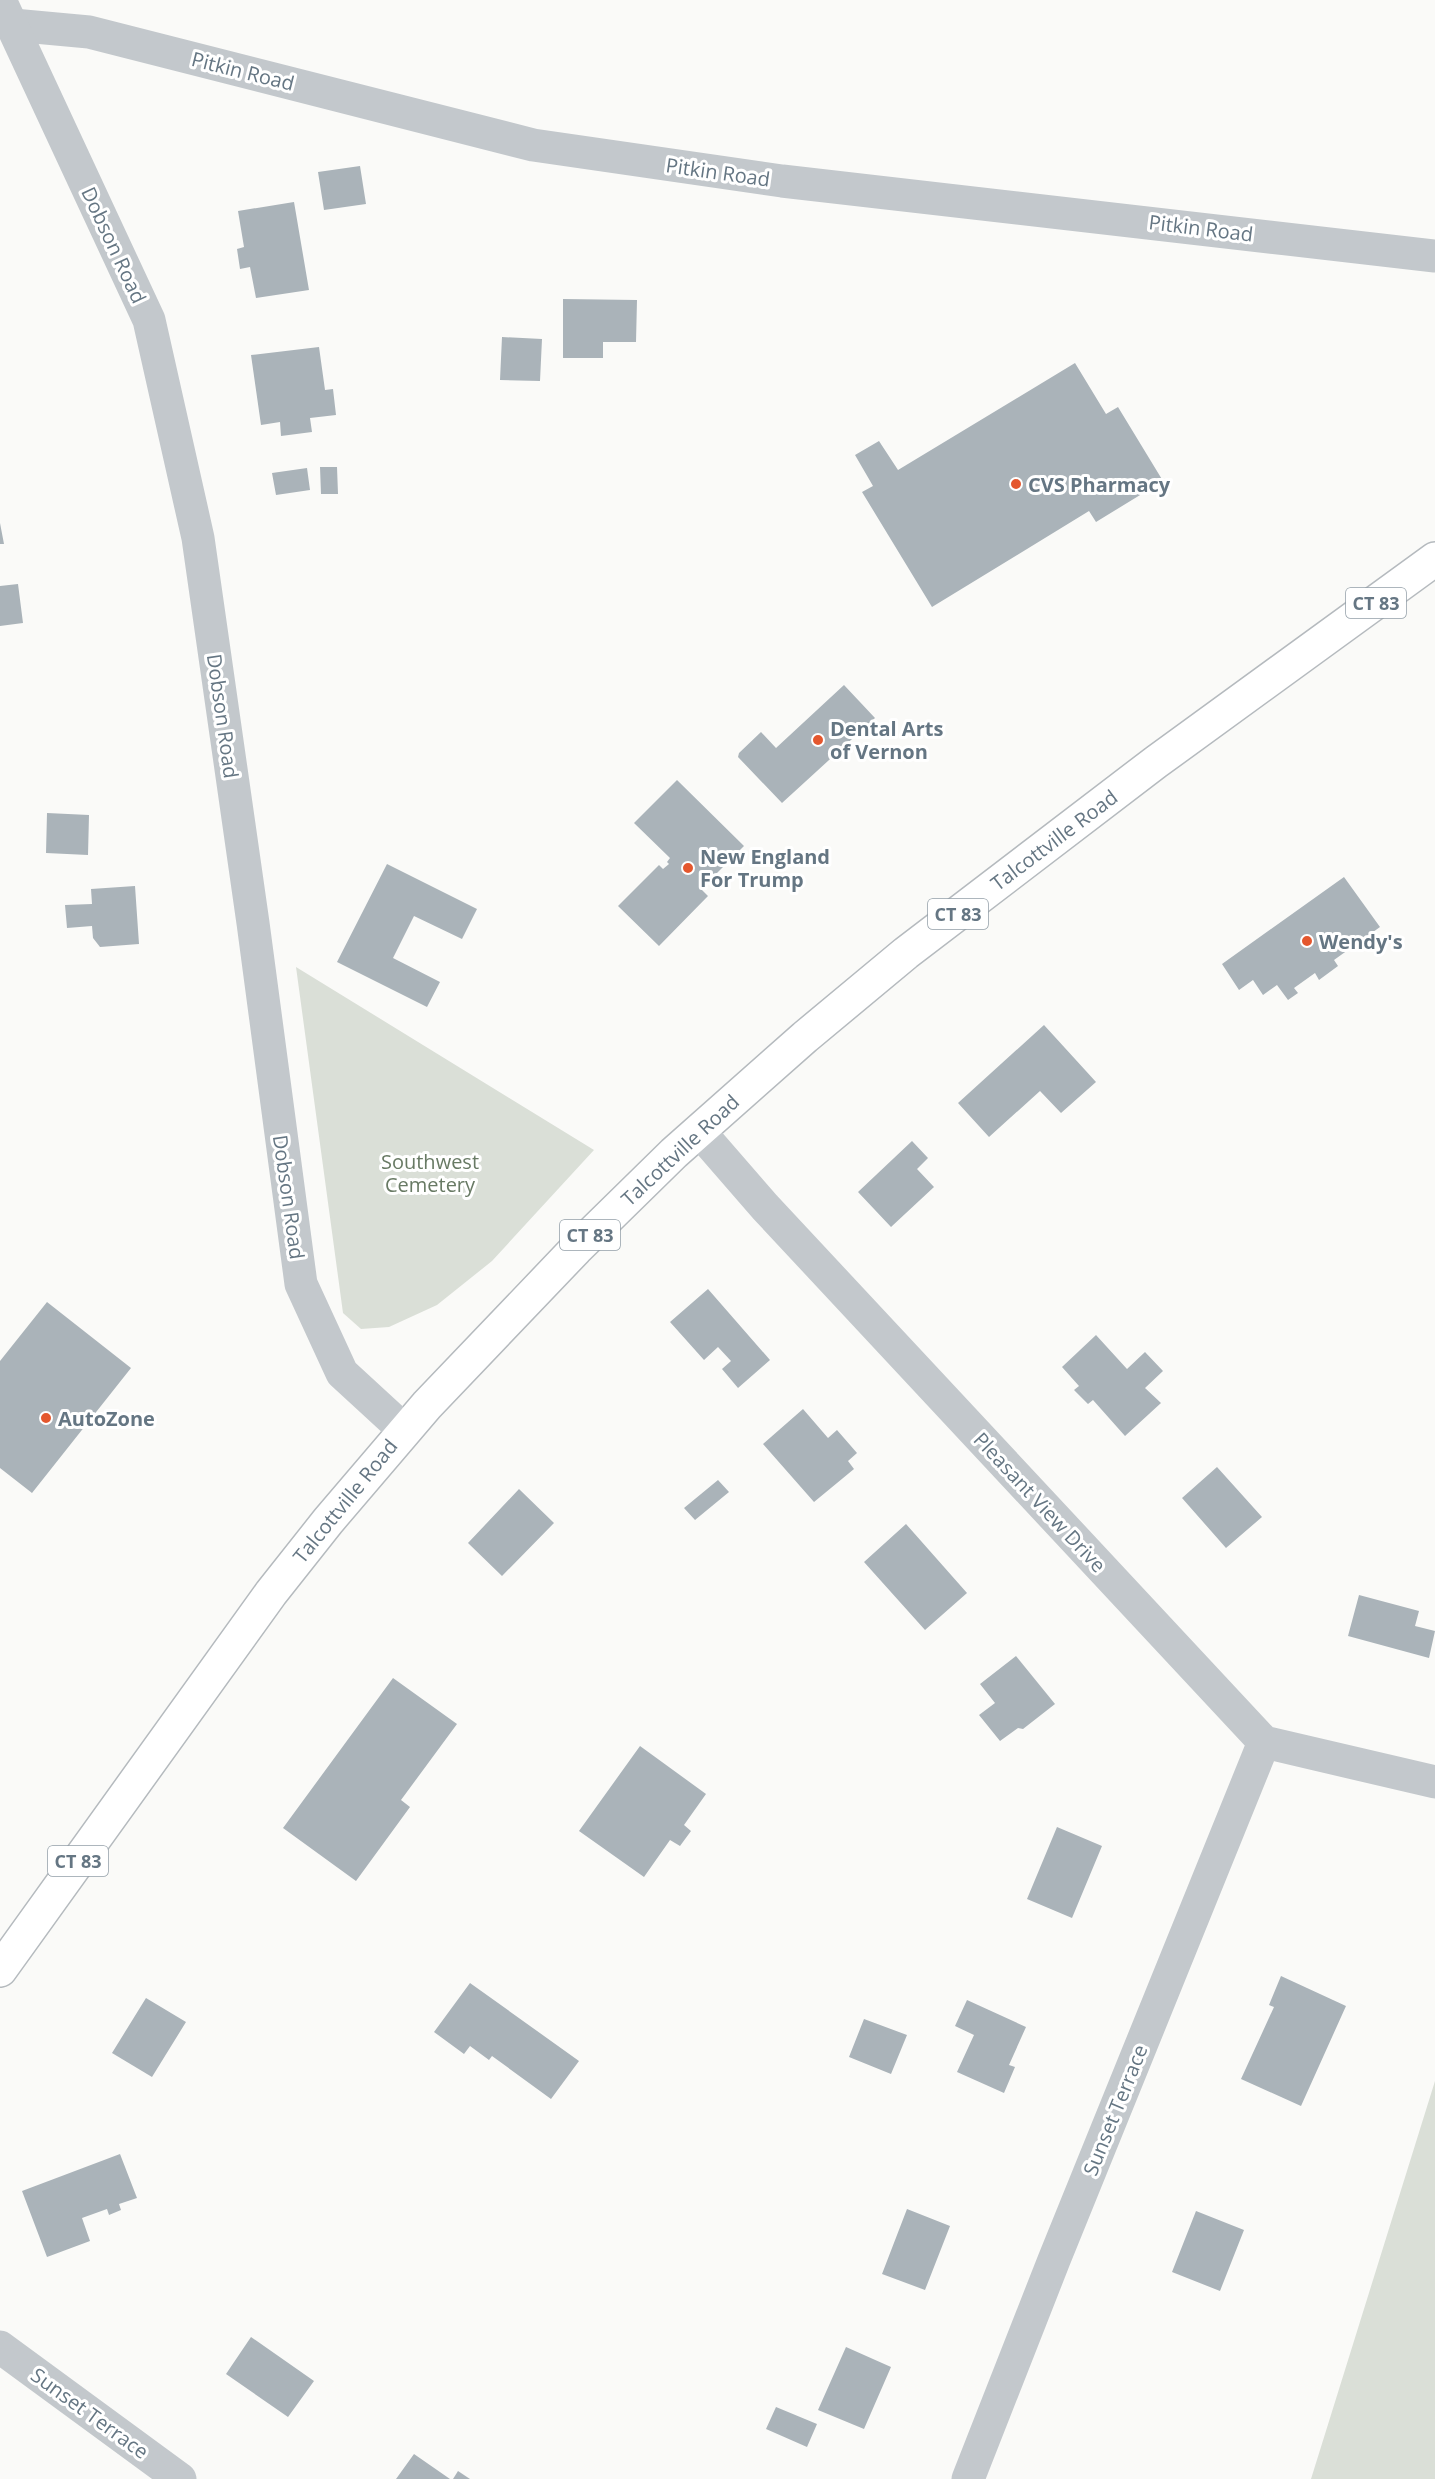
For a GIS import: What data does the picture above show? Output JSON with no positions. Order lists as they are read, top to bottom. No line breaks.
{"streets":{"main road":["CT 83","Talcottville Road"],"street":["Pitkin Road","Dobson Road","Pleasant View Drive","Sunset Terrace"]},"crossings":[["Pitkin Road","Dobson Road"],["Dobson Road","Talcottville Road"],["Talcottville Road","Pleasant View Drive"],["Pleasant View Drive","Sunset Terrace"]],"parks":["Southwest Cemetery"],"places":["CVS Pharmacy","Dental Arts of Vernon","New England For Trump","Wendy's","AutoZone"]}
